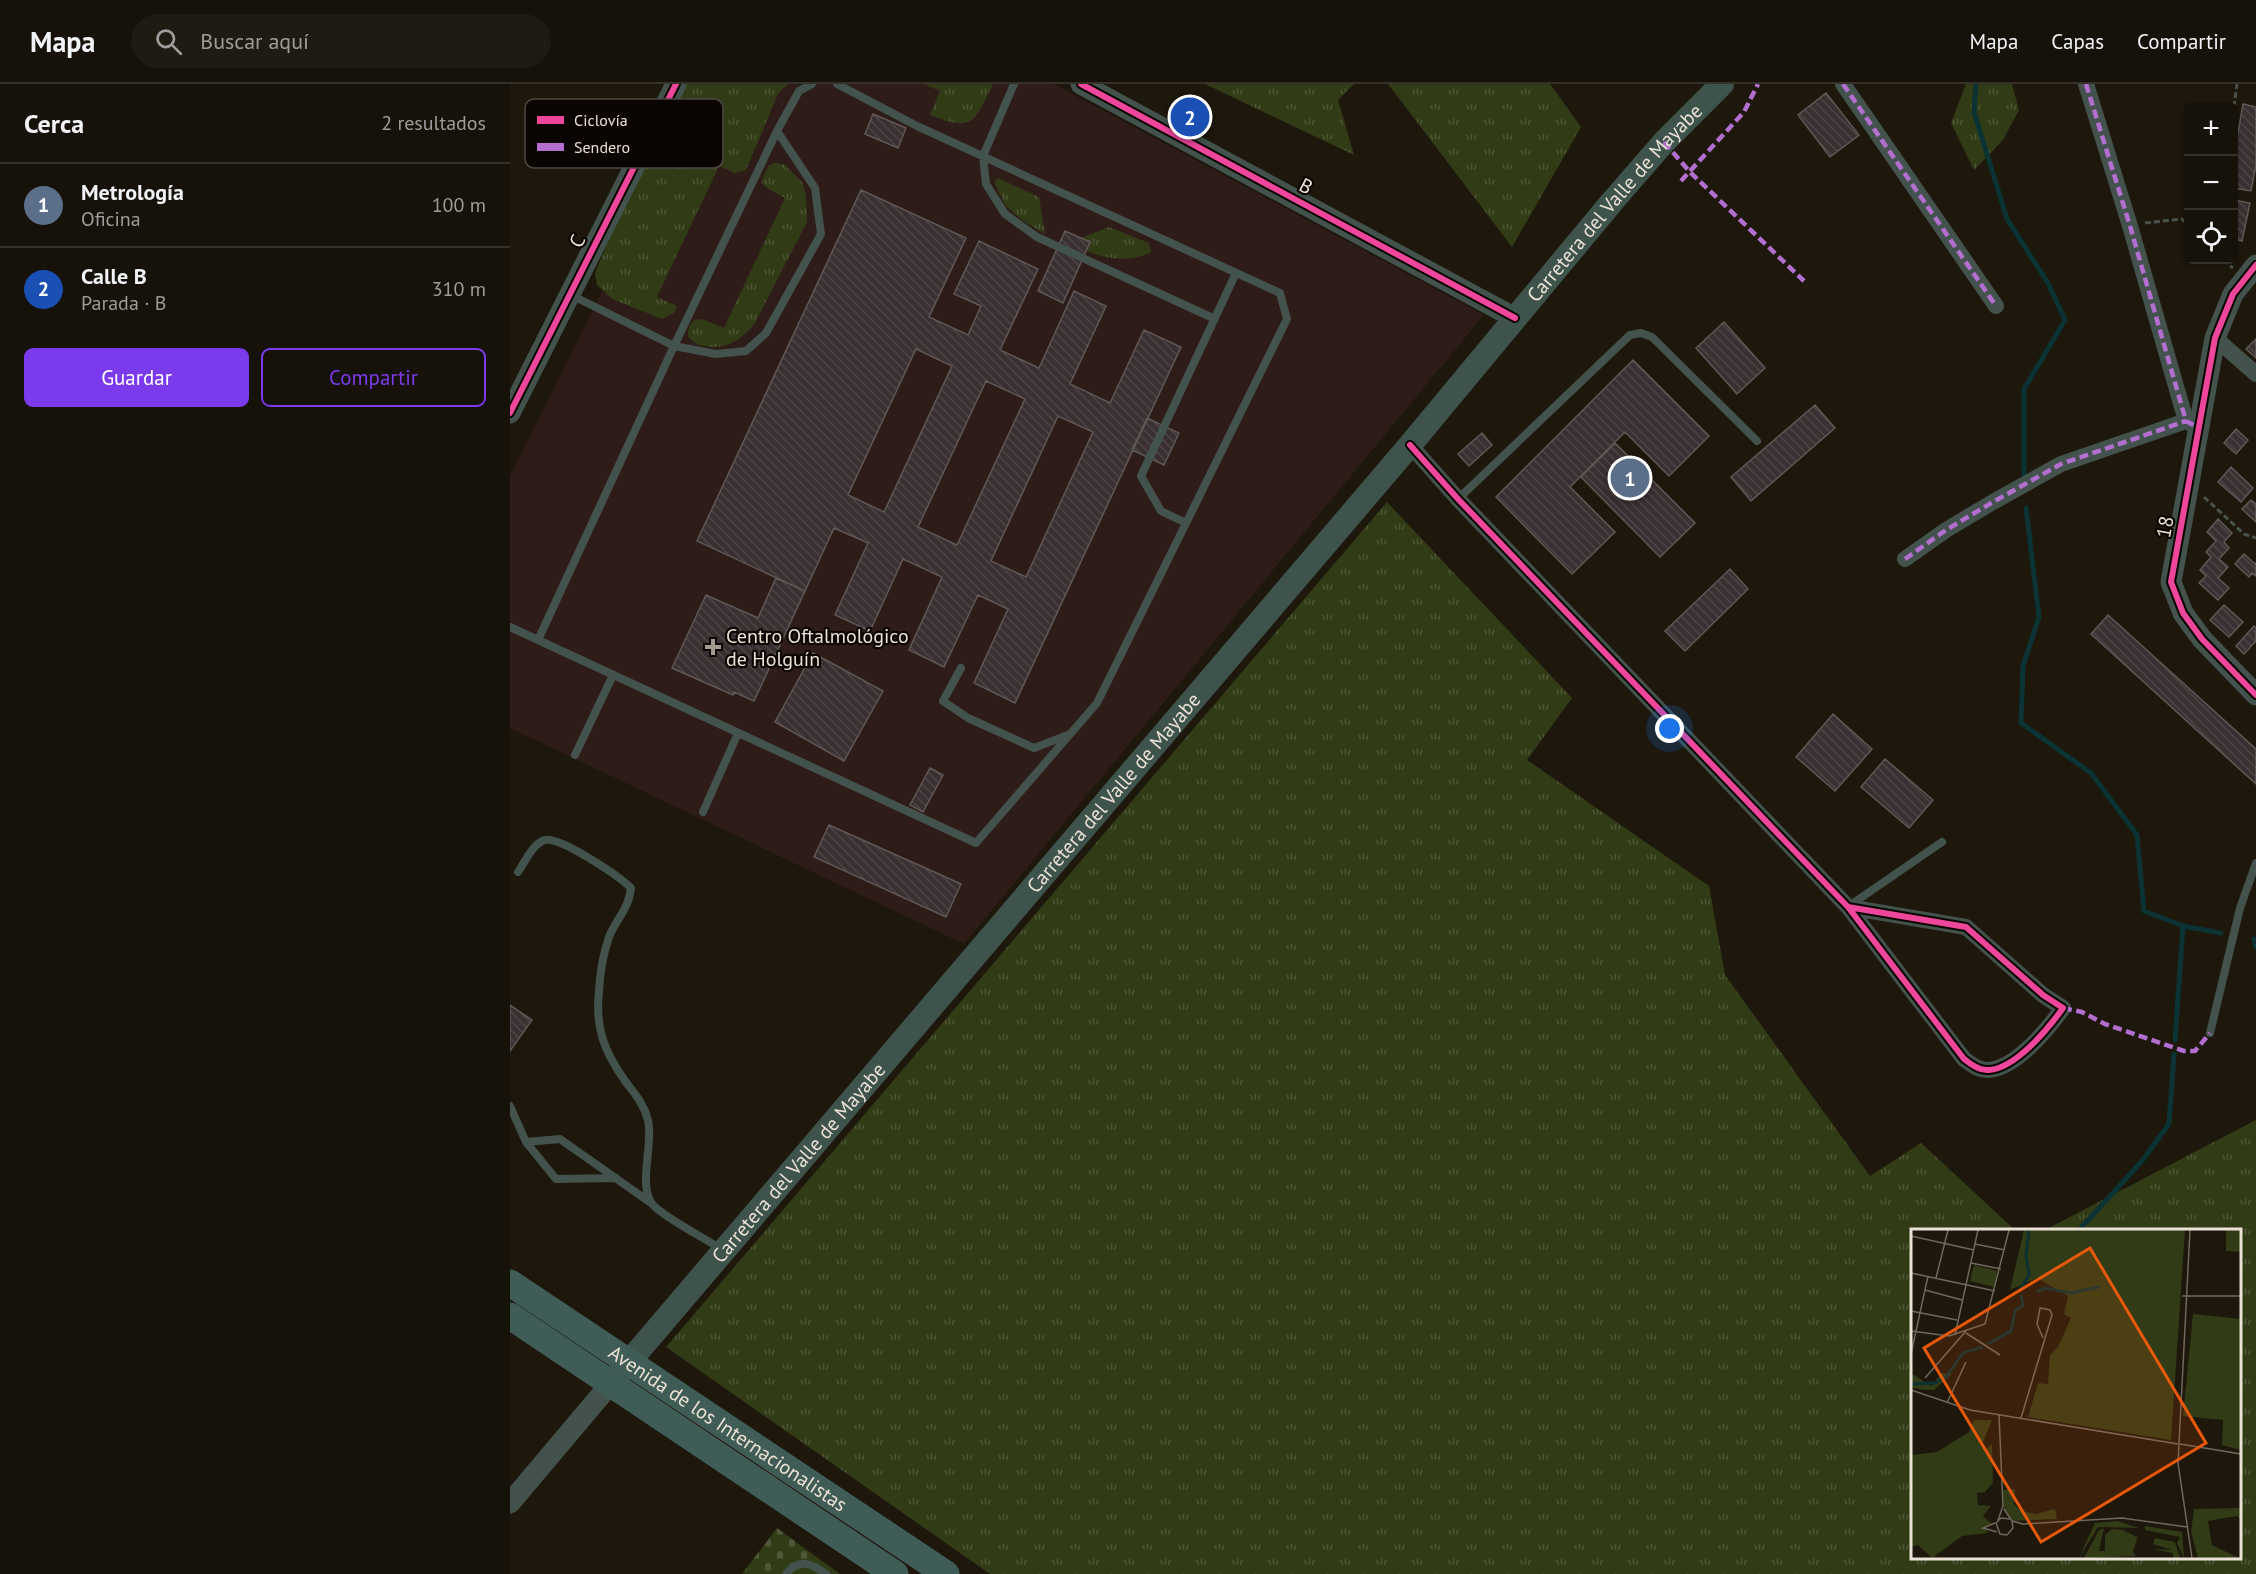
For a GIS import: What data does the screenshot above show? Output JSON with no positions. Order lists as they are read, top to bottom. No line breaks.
{"streets":{"highway":["Avenida de los Internacionalistas"],"main road":["Carretera del Valle de Mayabe"],"street":["B","C","18"]},"crossings":[["B","Carretera del Valle de Mayabe"],["Carretera del Valle de Mayabe","Avenida de los Internacionalistas"]],"places":{"health":["Centro Oftalmológico de Holguín"]},"legend":["Ciclovía","Sendero"],"page":{"header":"Mapa","search":"Buscar aquí","nav":["Mapa","Capas","Compartir"],"heading":["Cerca","2 resultados"],"pins":["2","1"],"map_buttons":["+","−"],"list":[{"mark":"1","name":"Metrología","note":"Oficina","value":"100 m"},{"mark":"2","name":"Calle B","note":"Parada · B","value":"310 m"}],"buttons":["Guardar","Compartir"]}}
